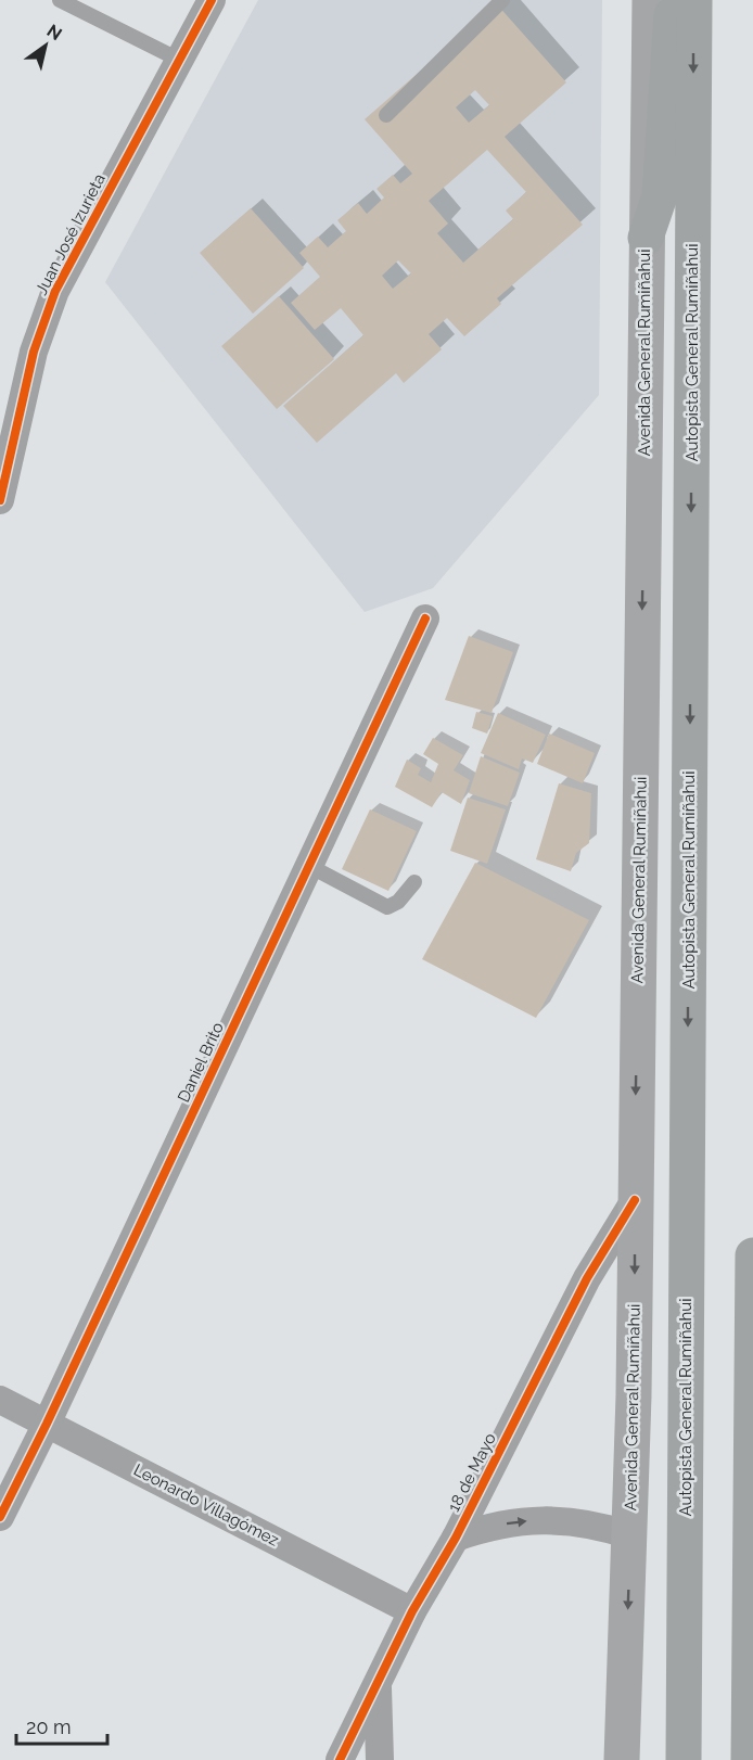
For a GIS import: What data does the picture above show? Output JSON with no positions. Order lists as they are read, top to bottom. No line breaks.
{"streets":{"highway":["Autopista General Rumiñahui"],"main road":["Avenida General Rumiñahui"],"street":["Juan José Izurieta","Daniel Brito","18 de Mayo","Leonardo Villagómez"]},"crossings":[["Avenida General Rumiñahui","18 de Mayo"],["Daniel Brito","Leonardo Villagómez"],["18 de Mayo","Leonardo Villagómez"]],"one_way":["Avenida General Rumiñahui"],"scale_bar":"20 m","north":"top right"}
